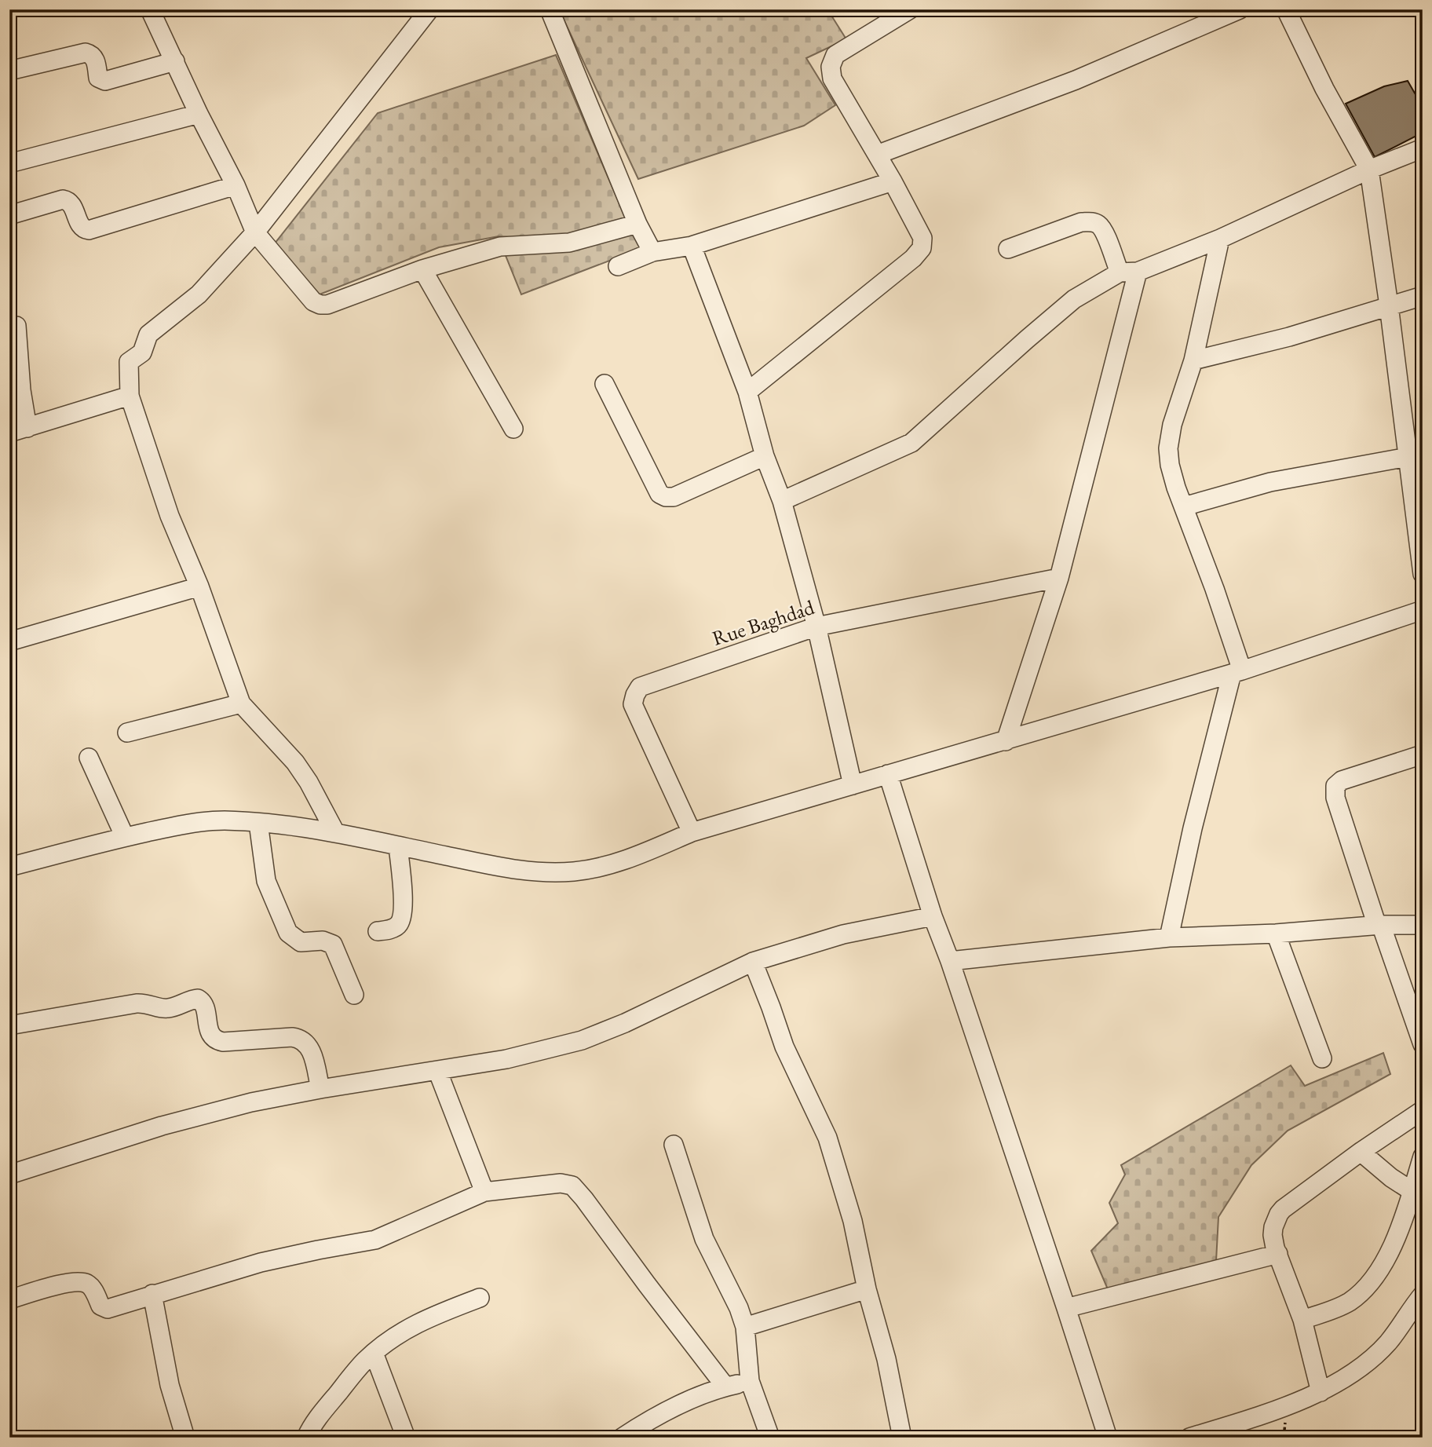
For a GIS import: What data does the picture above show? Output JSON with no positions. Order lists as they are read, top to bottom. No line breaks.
{"streets":{"street":["Rue Baghdad"]}}
